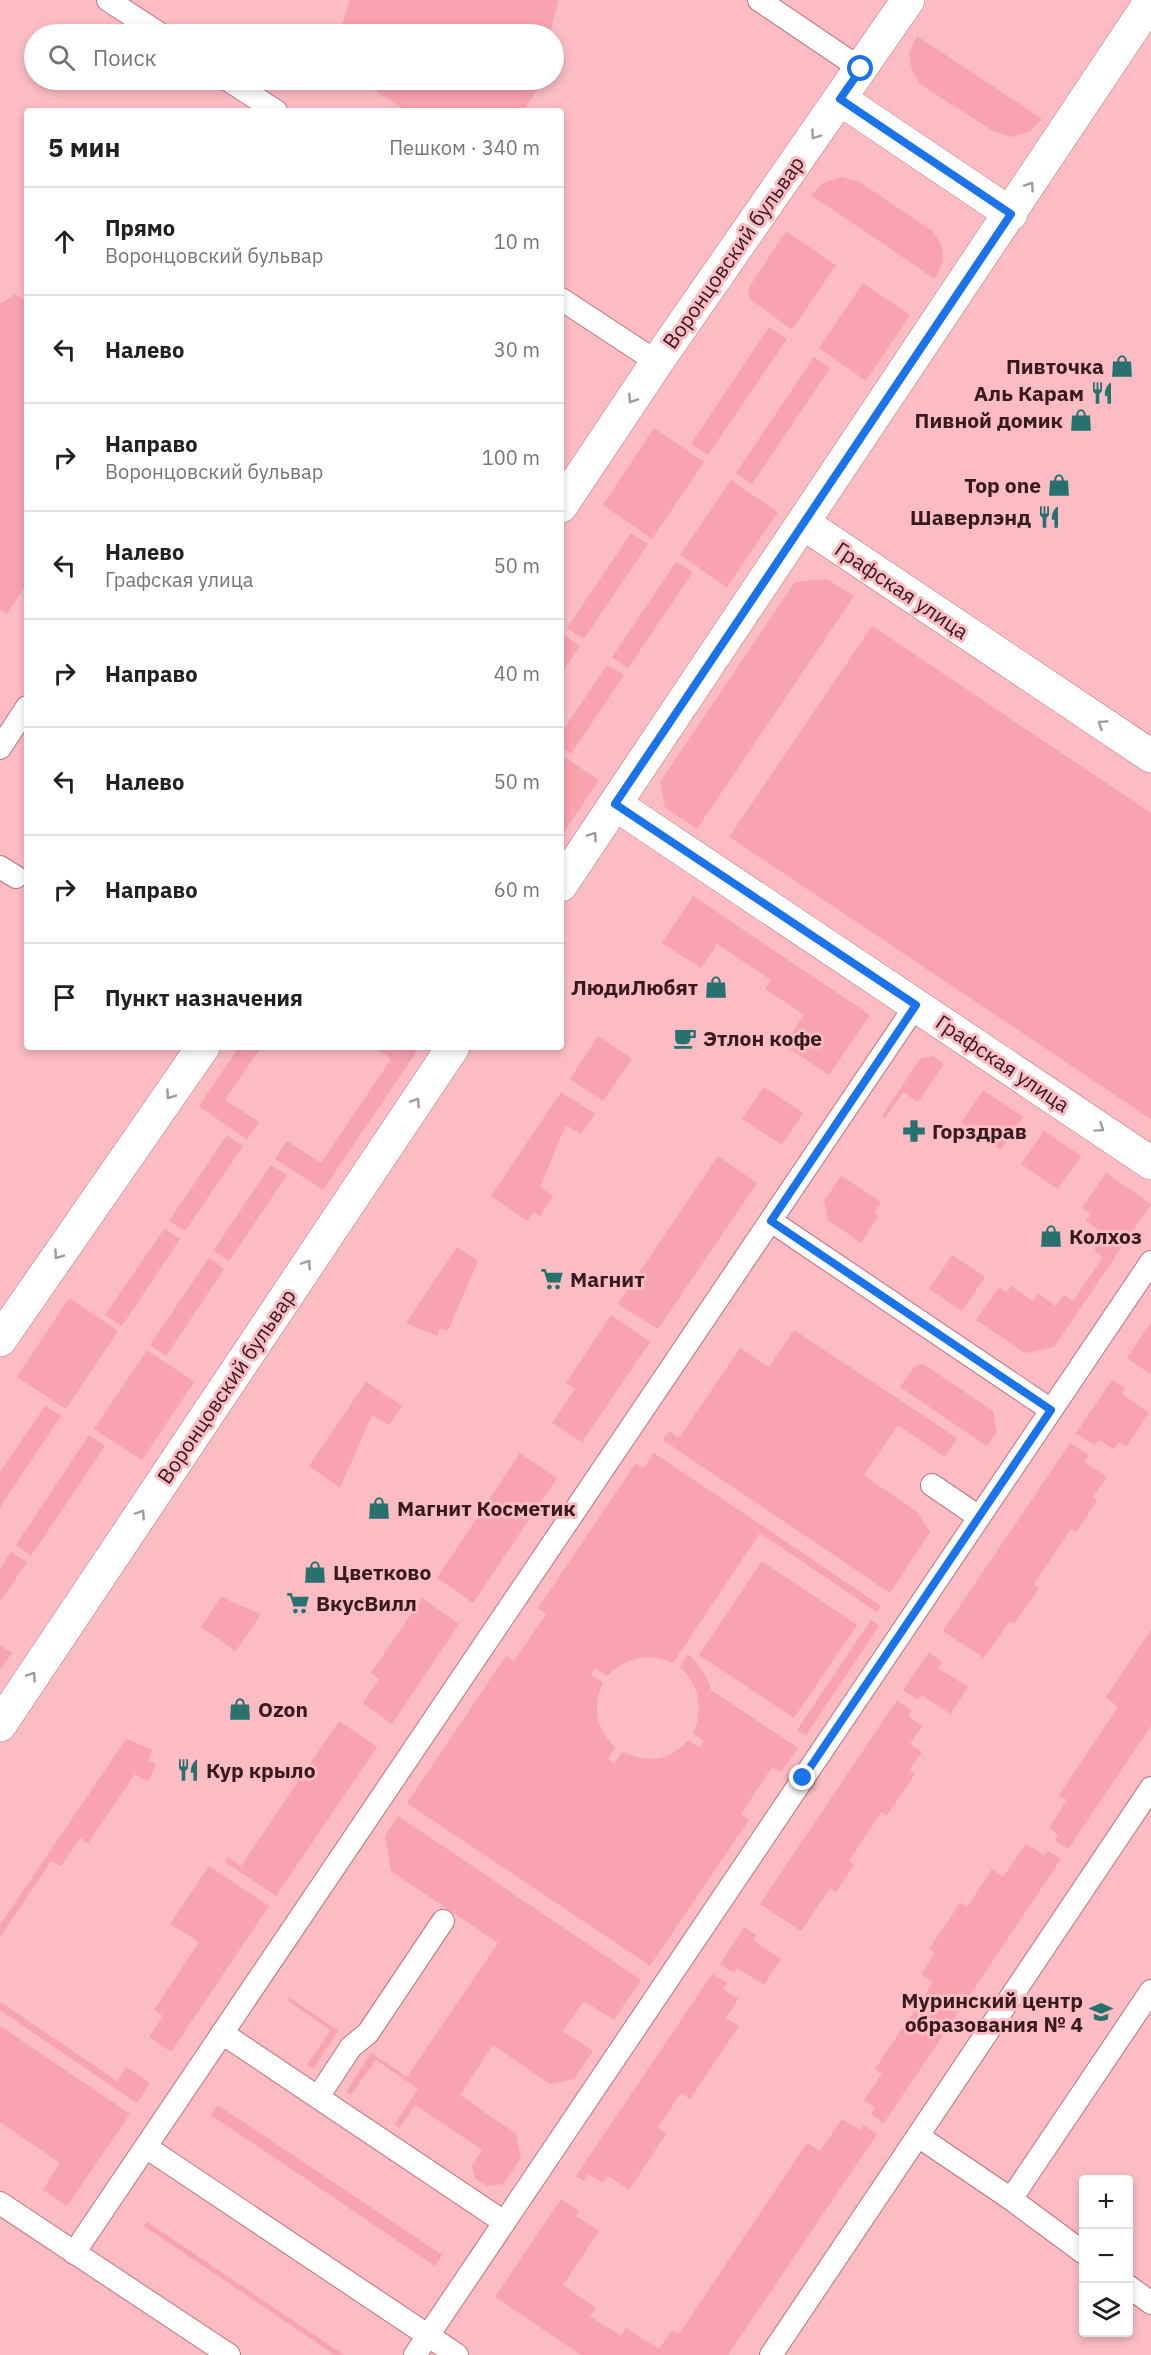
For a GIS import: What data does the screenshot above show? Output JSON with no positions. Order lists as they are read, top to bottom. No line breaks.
{"streets":{"street":["Воронцовский бульвар","Графская улица"]},"places":{"shop":["Пивточка","Пивной домик","Top one","ЛюдиЛюбят","Колхоз","Магнит Косметик","Цветково","Ozon"],"restaurant":["Аль Карам","Шаверлэнд","Кур крыло"],"cafe":["Этлон кофе"],"pharmacy":["Горздрав"],"supermarket":["Магнит","ВкусВилл"],"school or university":["Муринский центр образования № 4"]},"page":{"search":"Поиск","heading":["5 мин","Пешком · 340 m"],"list":[["Прямо","Воронцовский бульвар","10 m"],["Налево","30 m"],["Направо","Воронцовский бульвар","100 m"],["Налево","Графская улица","50 m"],["Направо","40 m"],["Налево","50 m"],["Направо","60 m"],"Пункт назначения"],"map_buttons":["+","−"]}}
